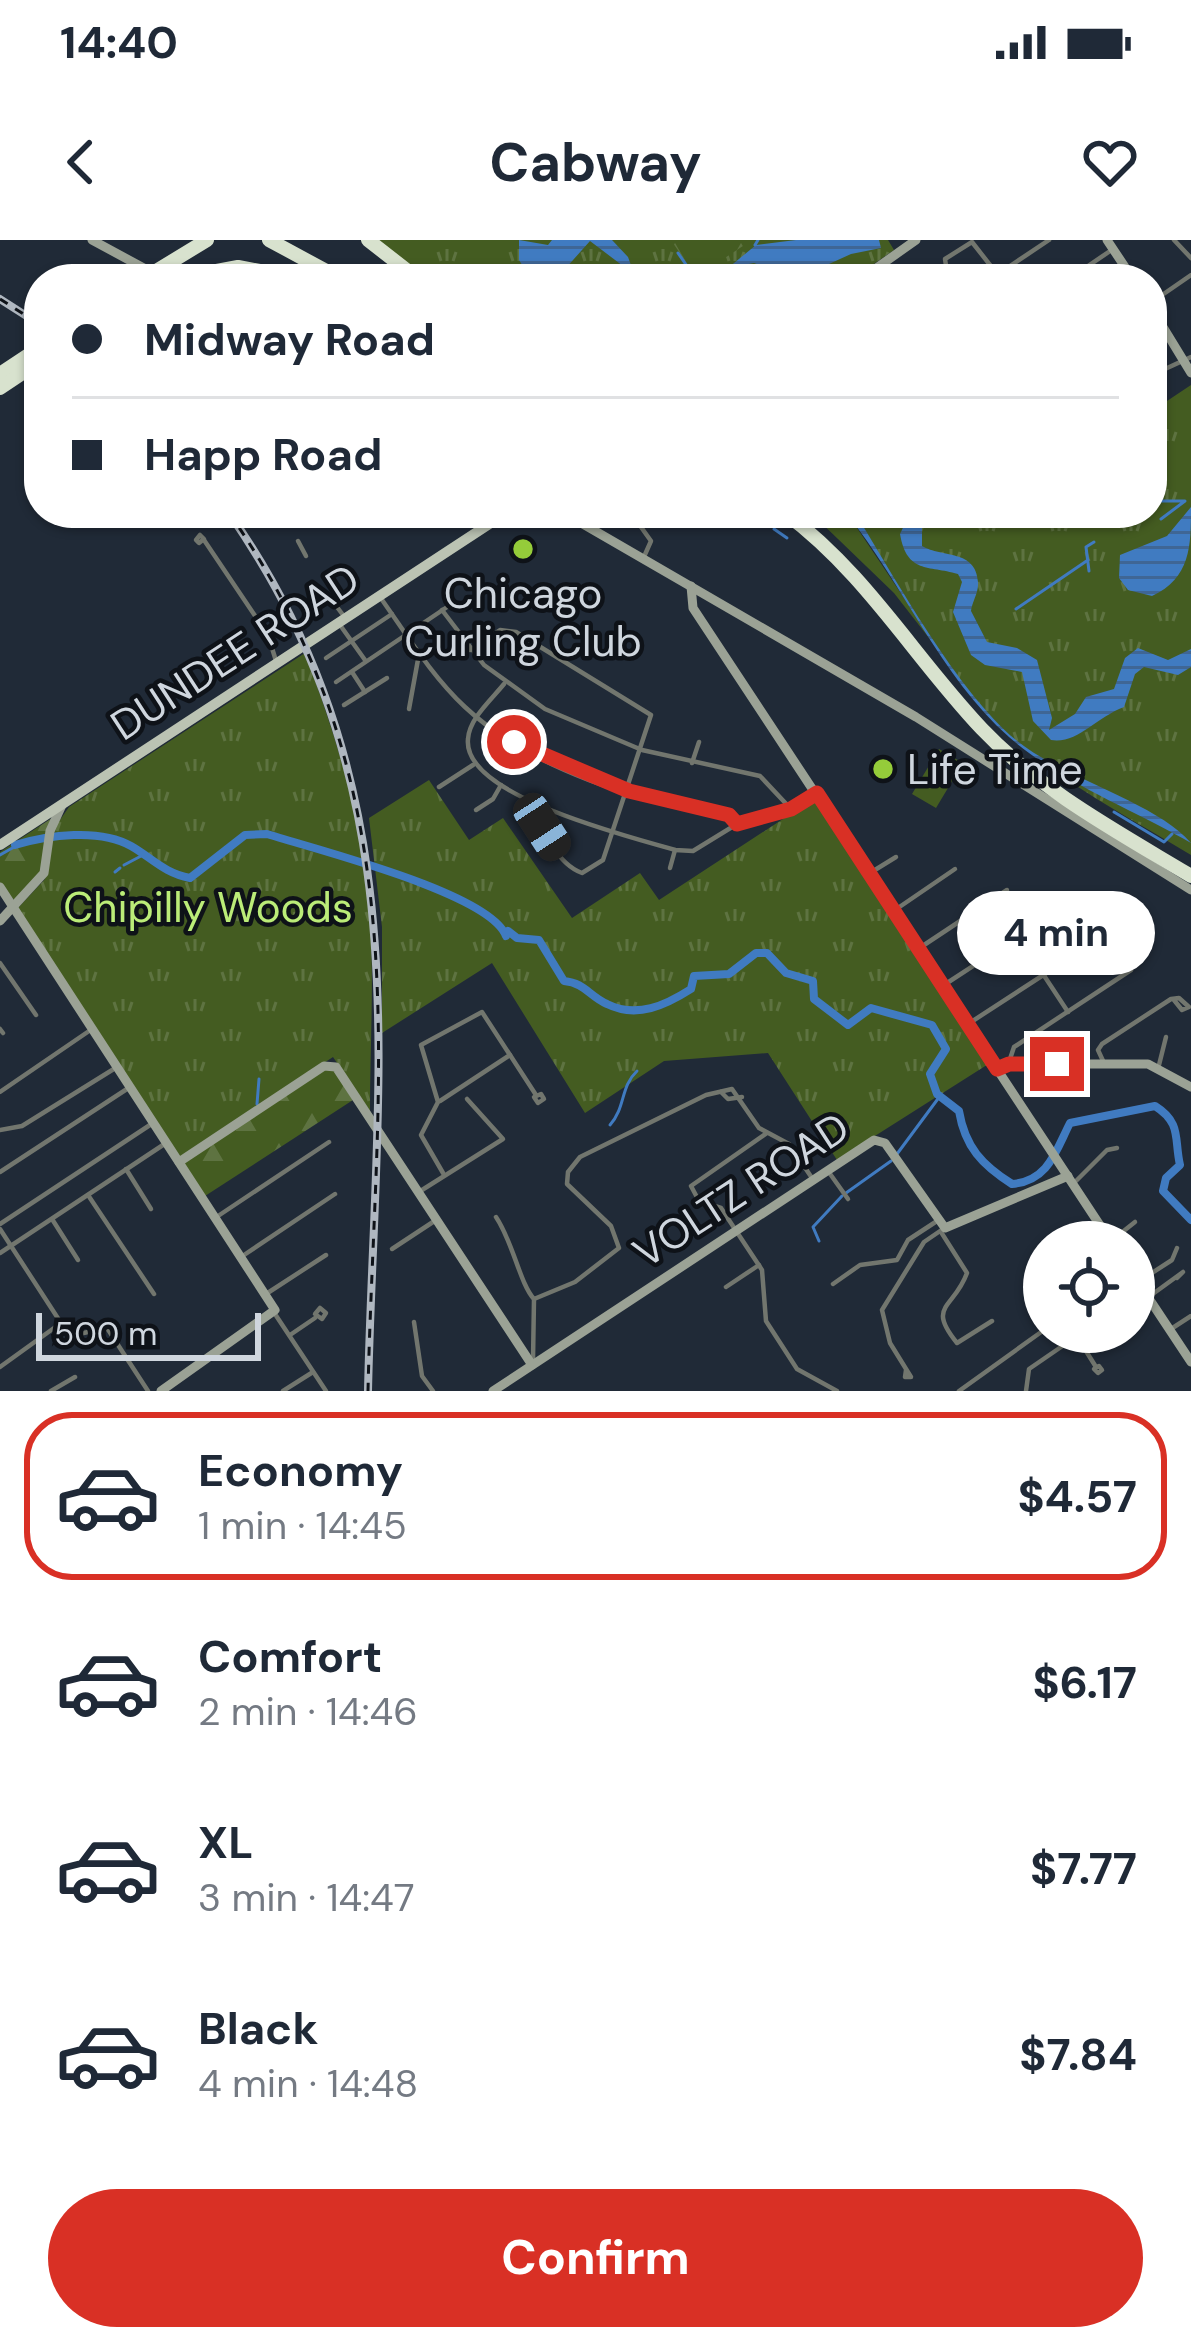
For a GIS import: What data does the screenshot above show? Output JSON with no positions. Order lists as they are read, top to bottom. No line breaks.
{"streets":{"main road":["DUNDEE ROAD"],"street":["VOLTZ ROAD"]},"parks":["Chipilly Woods"],"places":["Chicago Curling Club","Life Time"],"scale_bar":"500 m","page":{"status":"14:40","header":"Cabway","banner":["Midway Road","Happ Road"],"bubble":"4 min","scale":"500 m","list":[{"name":"Economy","note":"1 min · 14:45","value":"$4.57"},{"name":"Comfort","note":"2 min · 14:46","value":"$6.17"},{"name":"XL","note":"3 min · 14:47","value":"$7.77"},{"name":"Black","note":"4 min · 14:48","value":"$7.84"}],"buttons":"Confirm"}}
